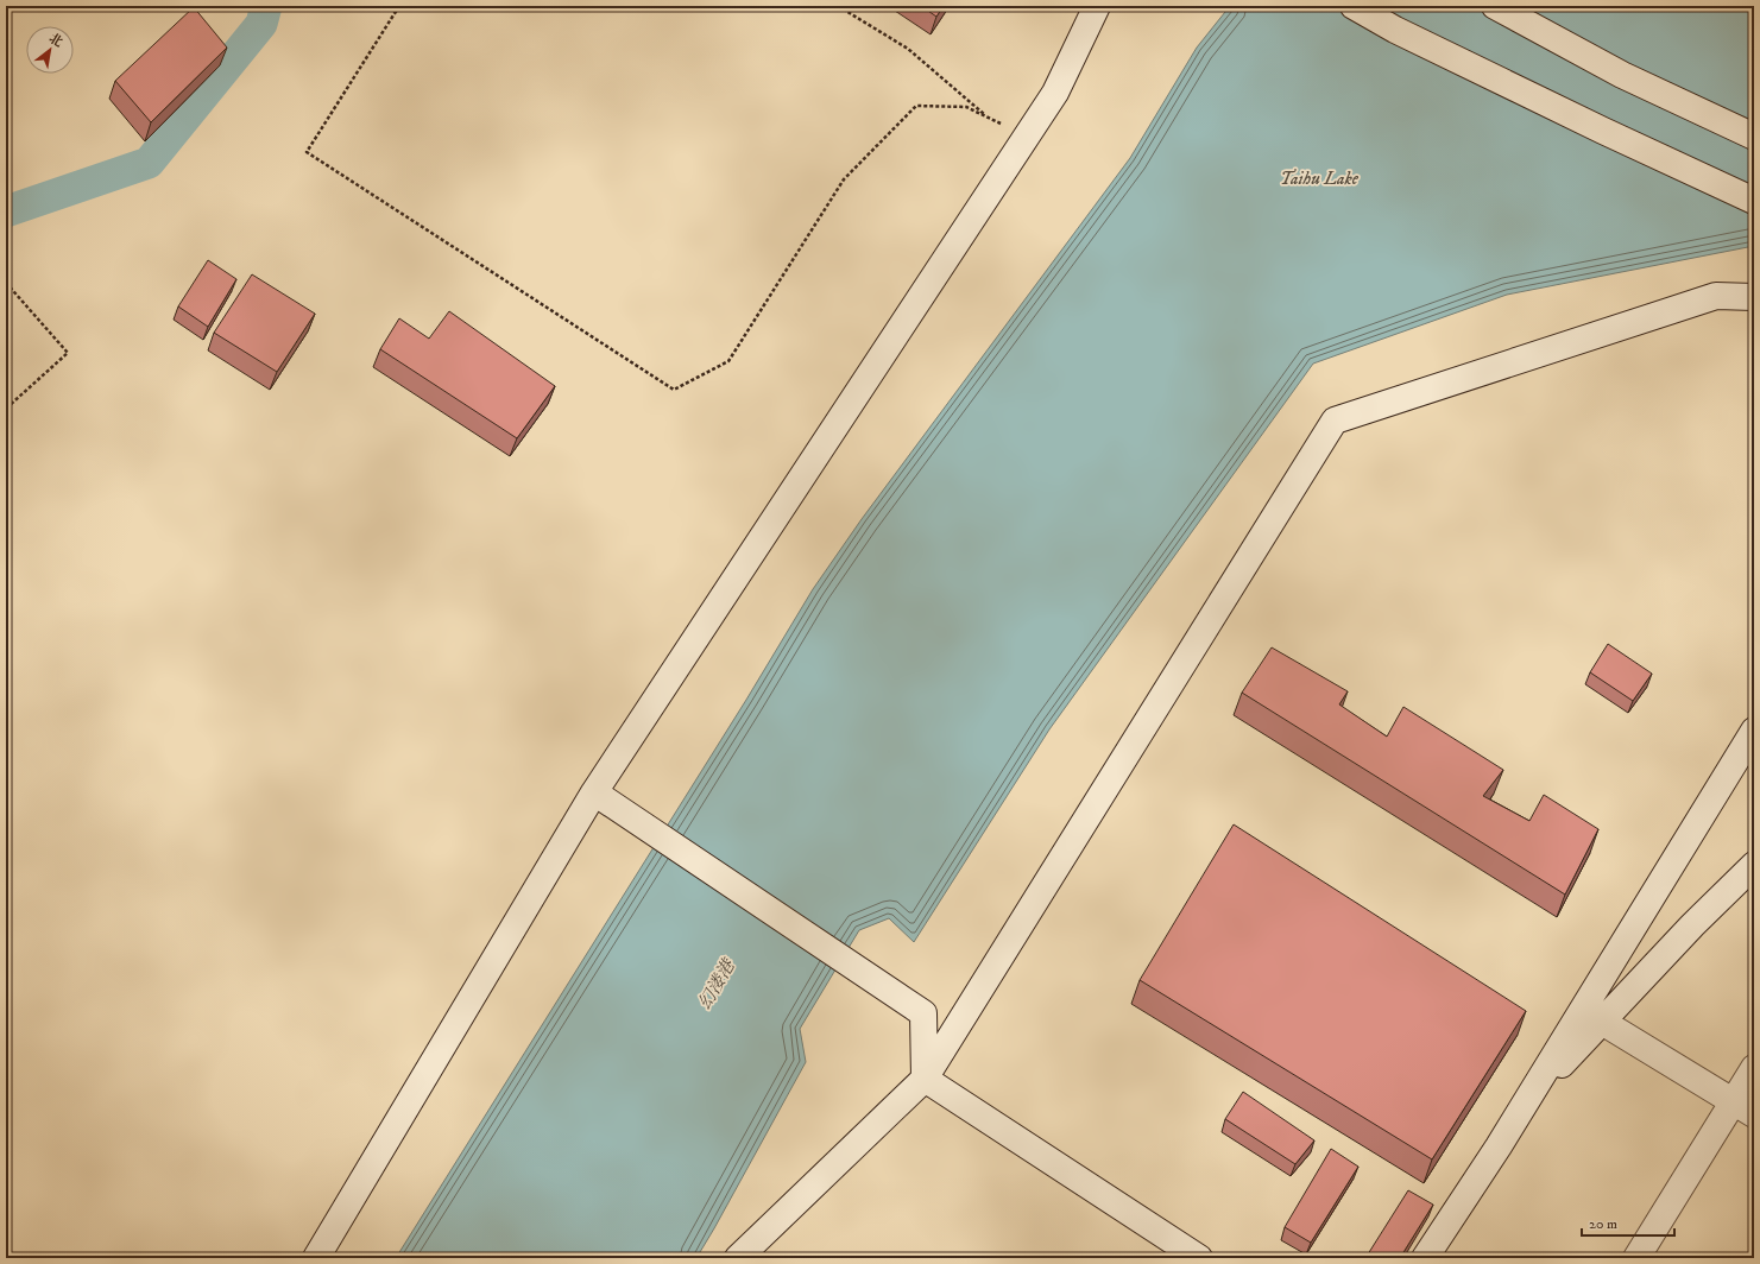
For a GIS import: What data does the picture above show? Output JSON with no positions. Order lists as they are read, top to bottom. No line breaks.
{"water":["Taihu Lake","幻溇港"],"scale_bar":"20 m","north":"top right"}
